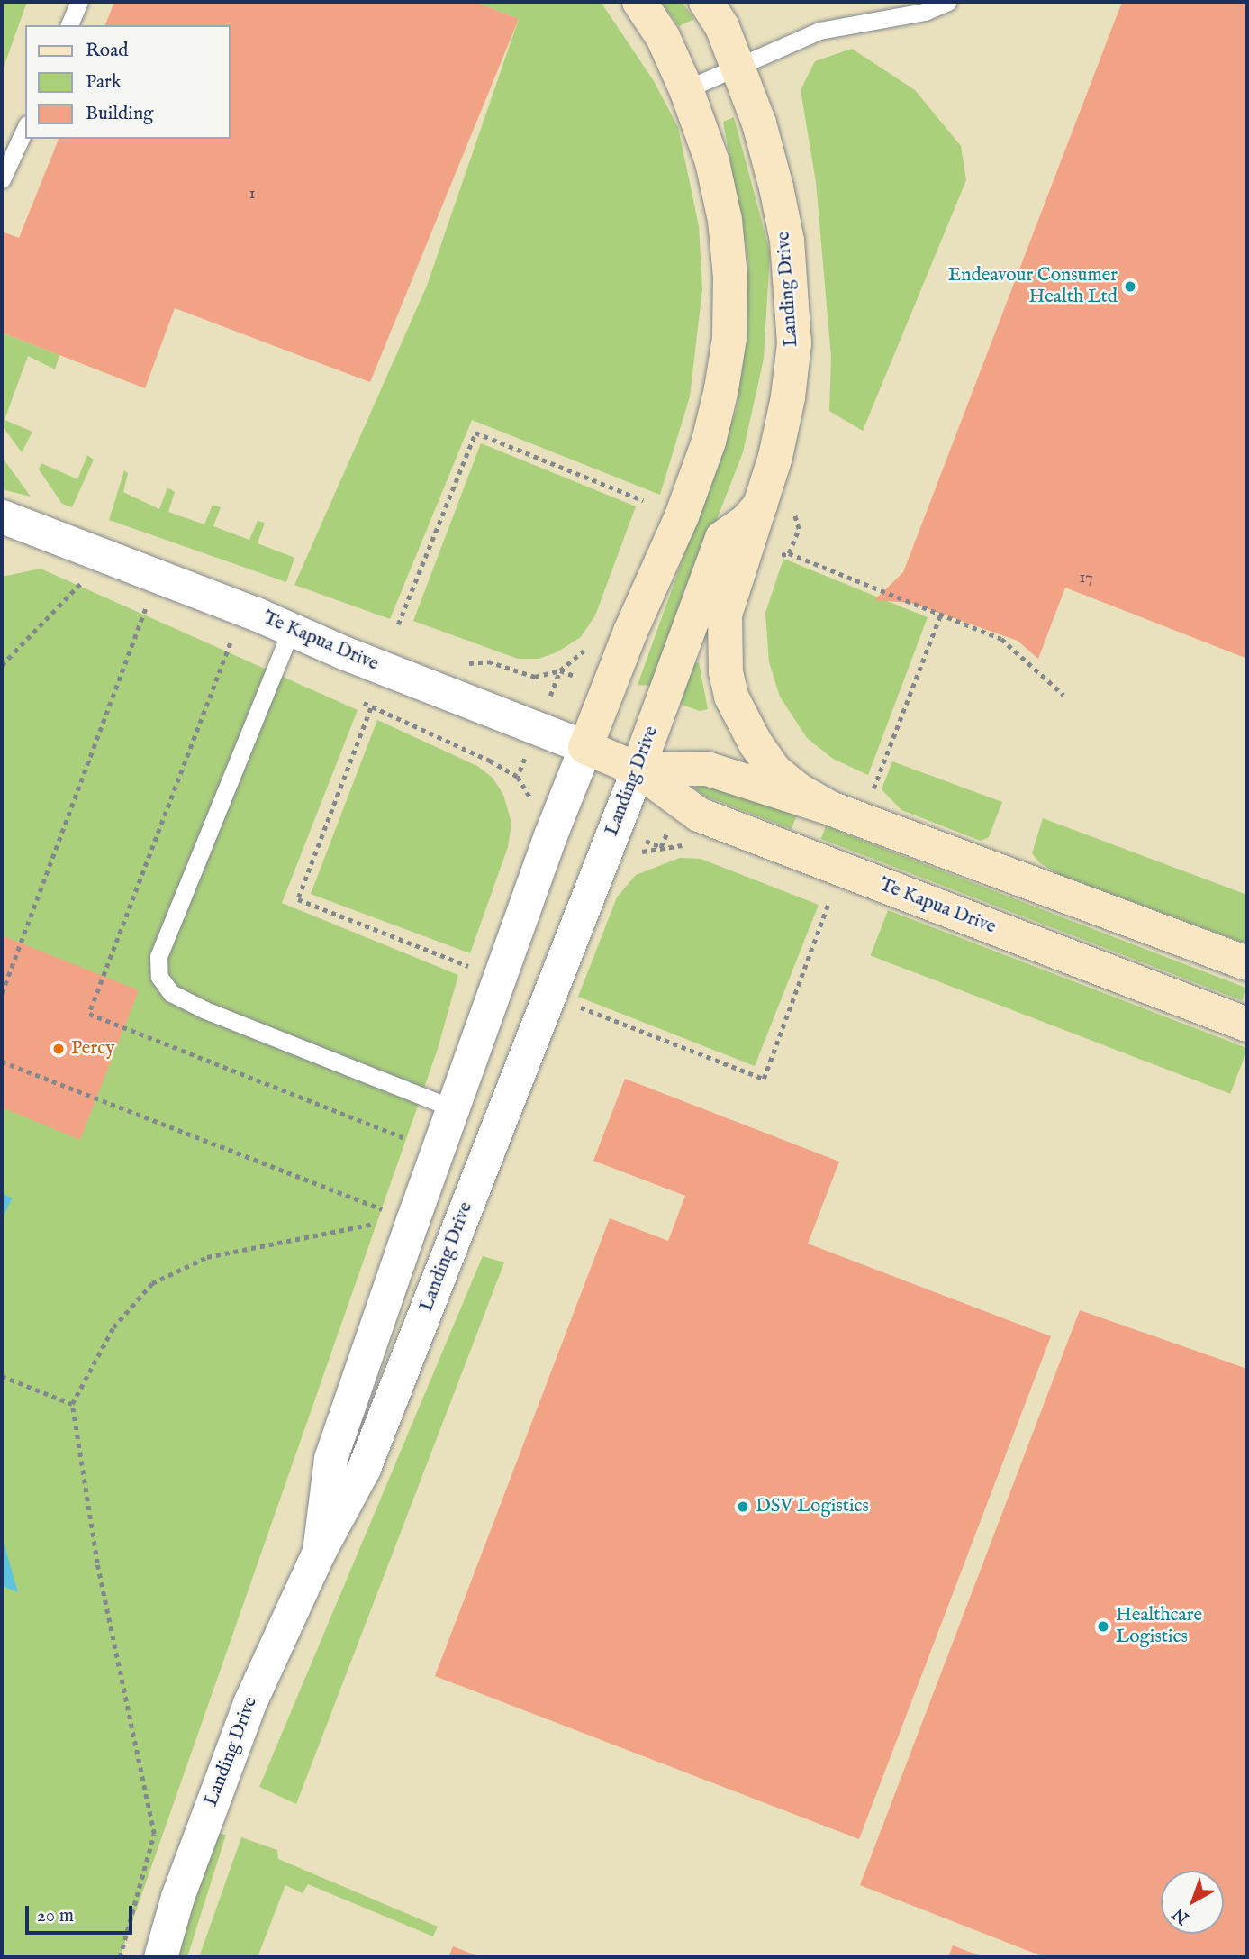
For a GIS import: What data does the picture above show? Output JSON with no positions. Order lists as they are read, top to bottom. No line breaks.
{"streets":{"street":["Landing Drive","Te Kapua Drive"]},"crossings":[["Landing Drive","Te Kapua Drive"]],"places":["Endeavour Consumer Health Ltd","Percy","DSV Logistics","Healthcare Logistics"],"house_numbers":["1","17"],"legend":["Road","Park","Building"],"scale_bar":"20 m","north":"bottom left"}
